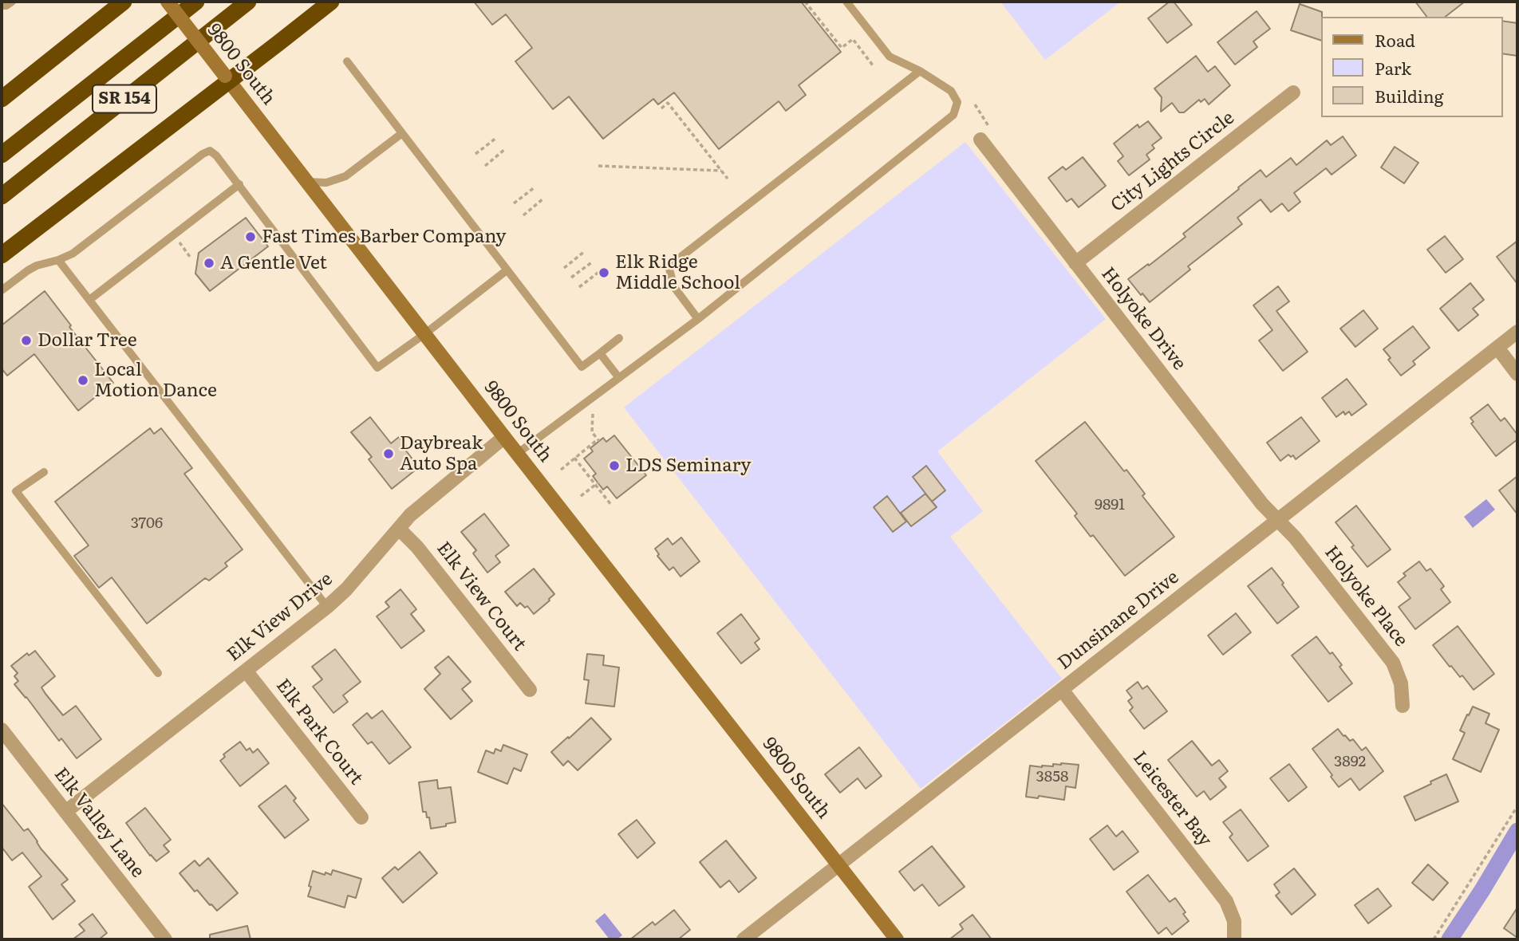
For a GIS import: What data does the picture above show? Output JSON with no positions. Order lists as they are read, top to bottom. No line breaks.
{"streets":{"highway":["SR 154"],"main road":["9800 South"],"street":["City Lights Circle","Holyoke Drive","Elk View Court","Holyoke Place","Elk View Drive","Dunsinane Drive","Elk Park Court","Leicester Bay","Elk Valley Lane"]},"crossings":[["9800 South","Elk View Drive"],["9800 South","Dunsinane Drive"],["City Lights Circle","Holyoke Drive"],["Holyoke Drive","Holyoke Place"],["Holyoke Drive","Dunsinane Drive"],["Elk View Court","Elk View Drive"],["Holyoke Place","Dunsinane Drive"],["Elk View Drive","Elk Park Court"],["Elk View Drive","Elk Valley Lane"],["Dunsinane Drive","Leicester Bay"]],"places":["Fast Times Barber Company","A Gentle Vet","Elk Ridge Middle School","Dollar Tree","Local Motion Dance","Daybreak Auto Spa","LDS Seminary"],"house_numbers":["9891","3706","3892","3858"],"legend":["Road","Park","Building"]}
